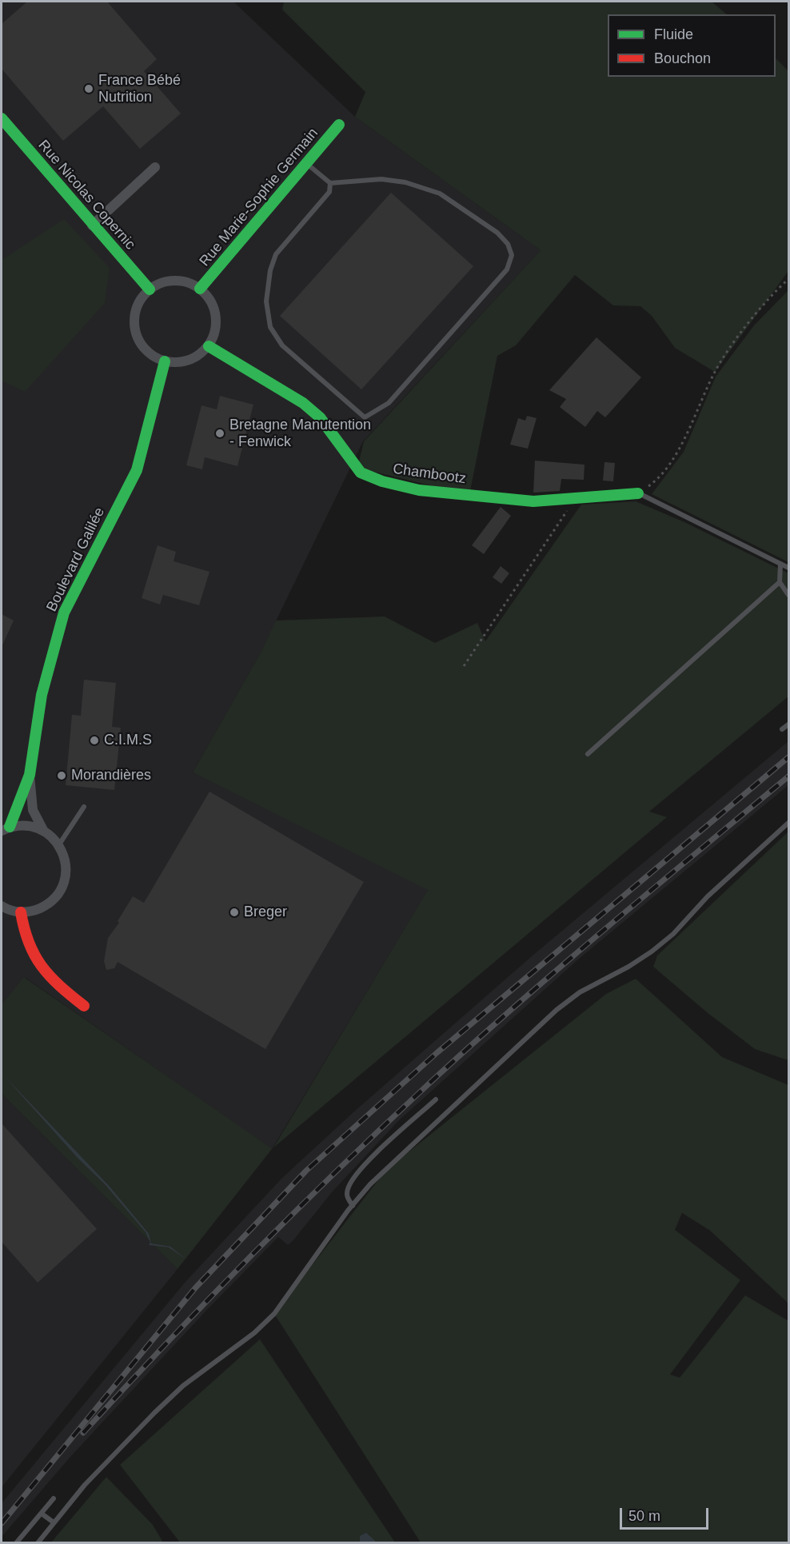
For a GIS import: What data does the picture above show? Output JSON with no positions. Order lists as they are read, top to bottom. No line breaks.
{"streets":{"street":["Rue Nicolas Copernic","Rue Marie-Sophie Germain","Chambootz","Boulevard Galilée"]},"crossings":[["Rue Nicolas Copernic","Rue Marie-Sophie Germain"],["Rue Nicolas Copernic","Chambootz"],["Rue Nicolas Copernic","Boulevard Galilée"],["Rue Marie-Sophie Germain","Chambootz"],["Rue Marie-Sophie Germain","Boulevard Galilée"],["Chambootz","Boulevard Galilée"]],"places":["France Bébé Nutrition","Bretagne Manutention - Fenwick","C.I.M.S","Morandières","Breger"],"legend":["Fluide","Bouchon"],"scale_bar":"50 m"}
